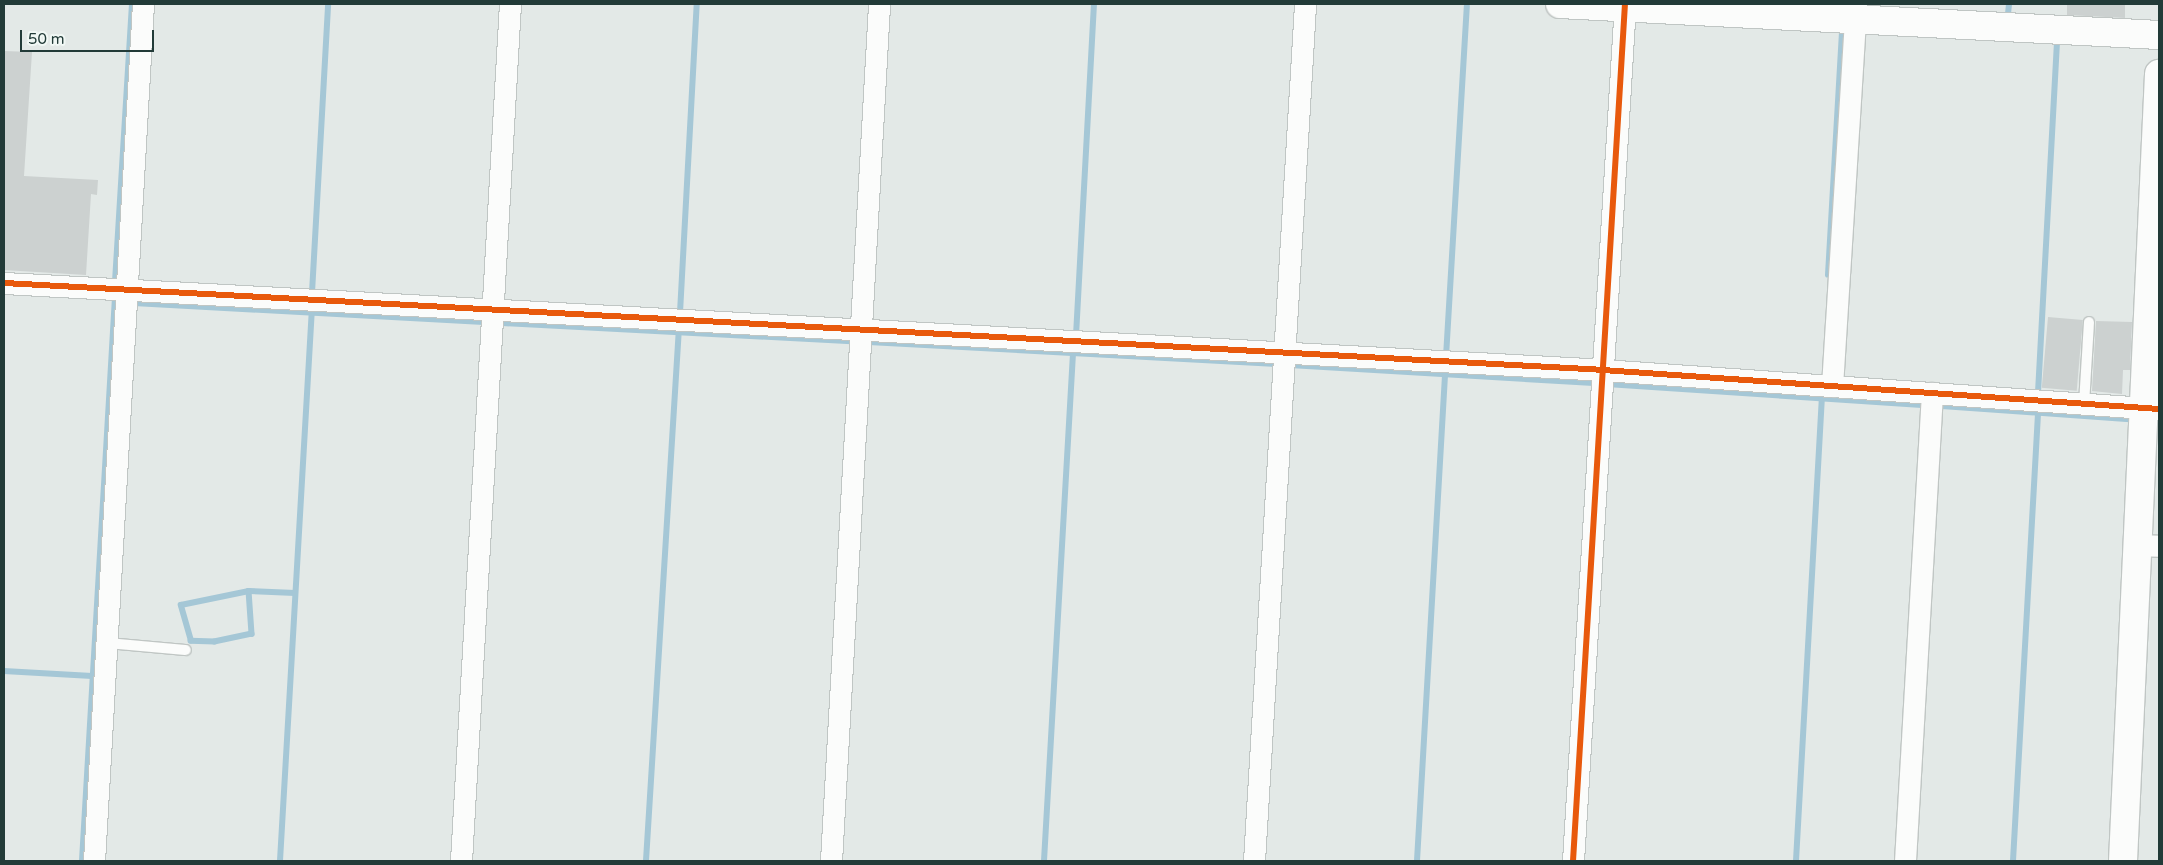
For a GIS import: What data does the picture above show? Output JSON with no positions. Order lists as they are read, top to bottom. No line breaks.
{"scale_bar":"50 m"}
